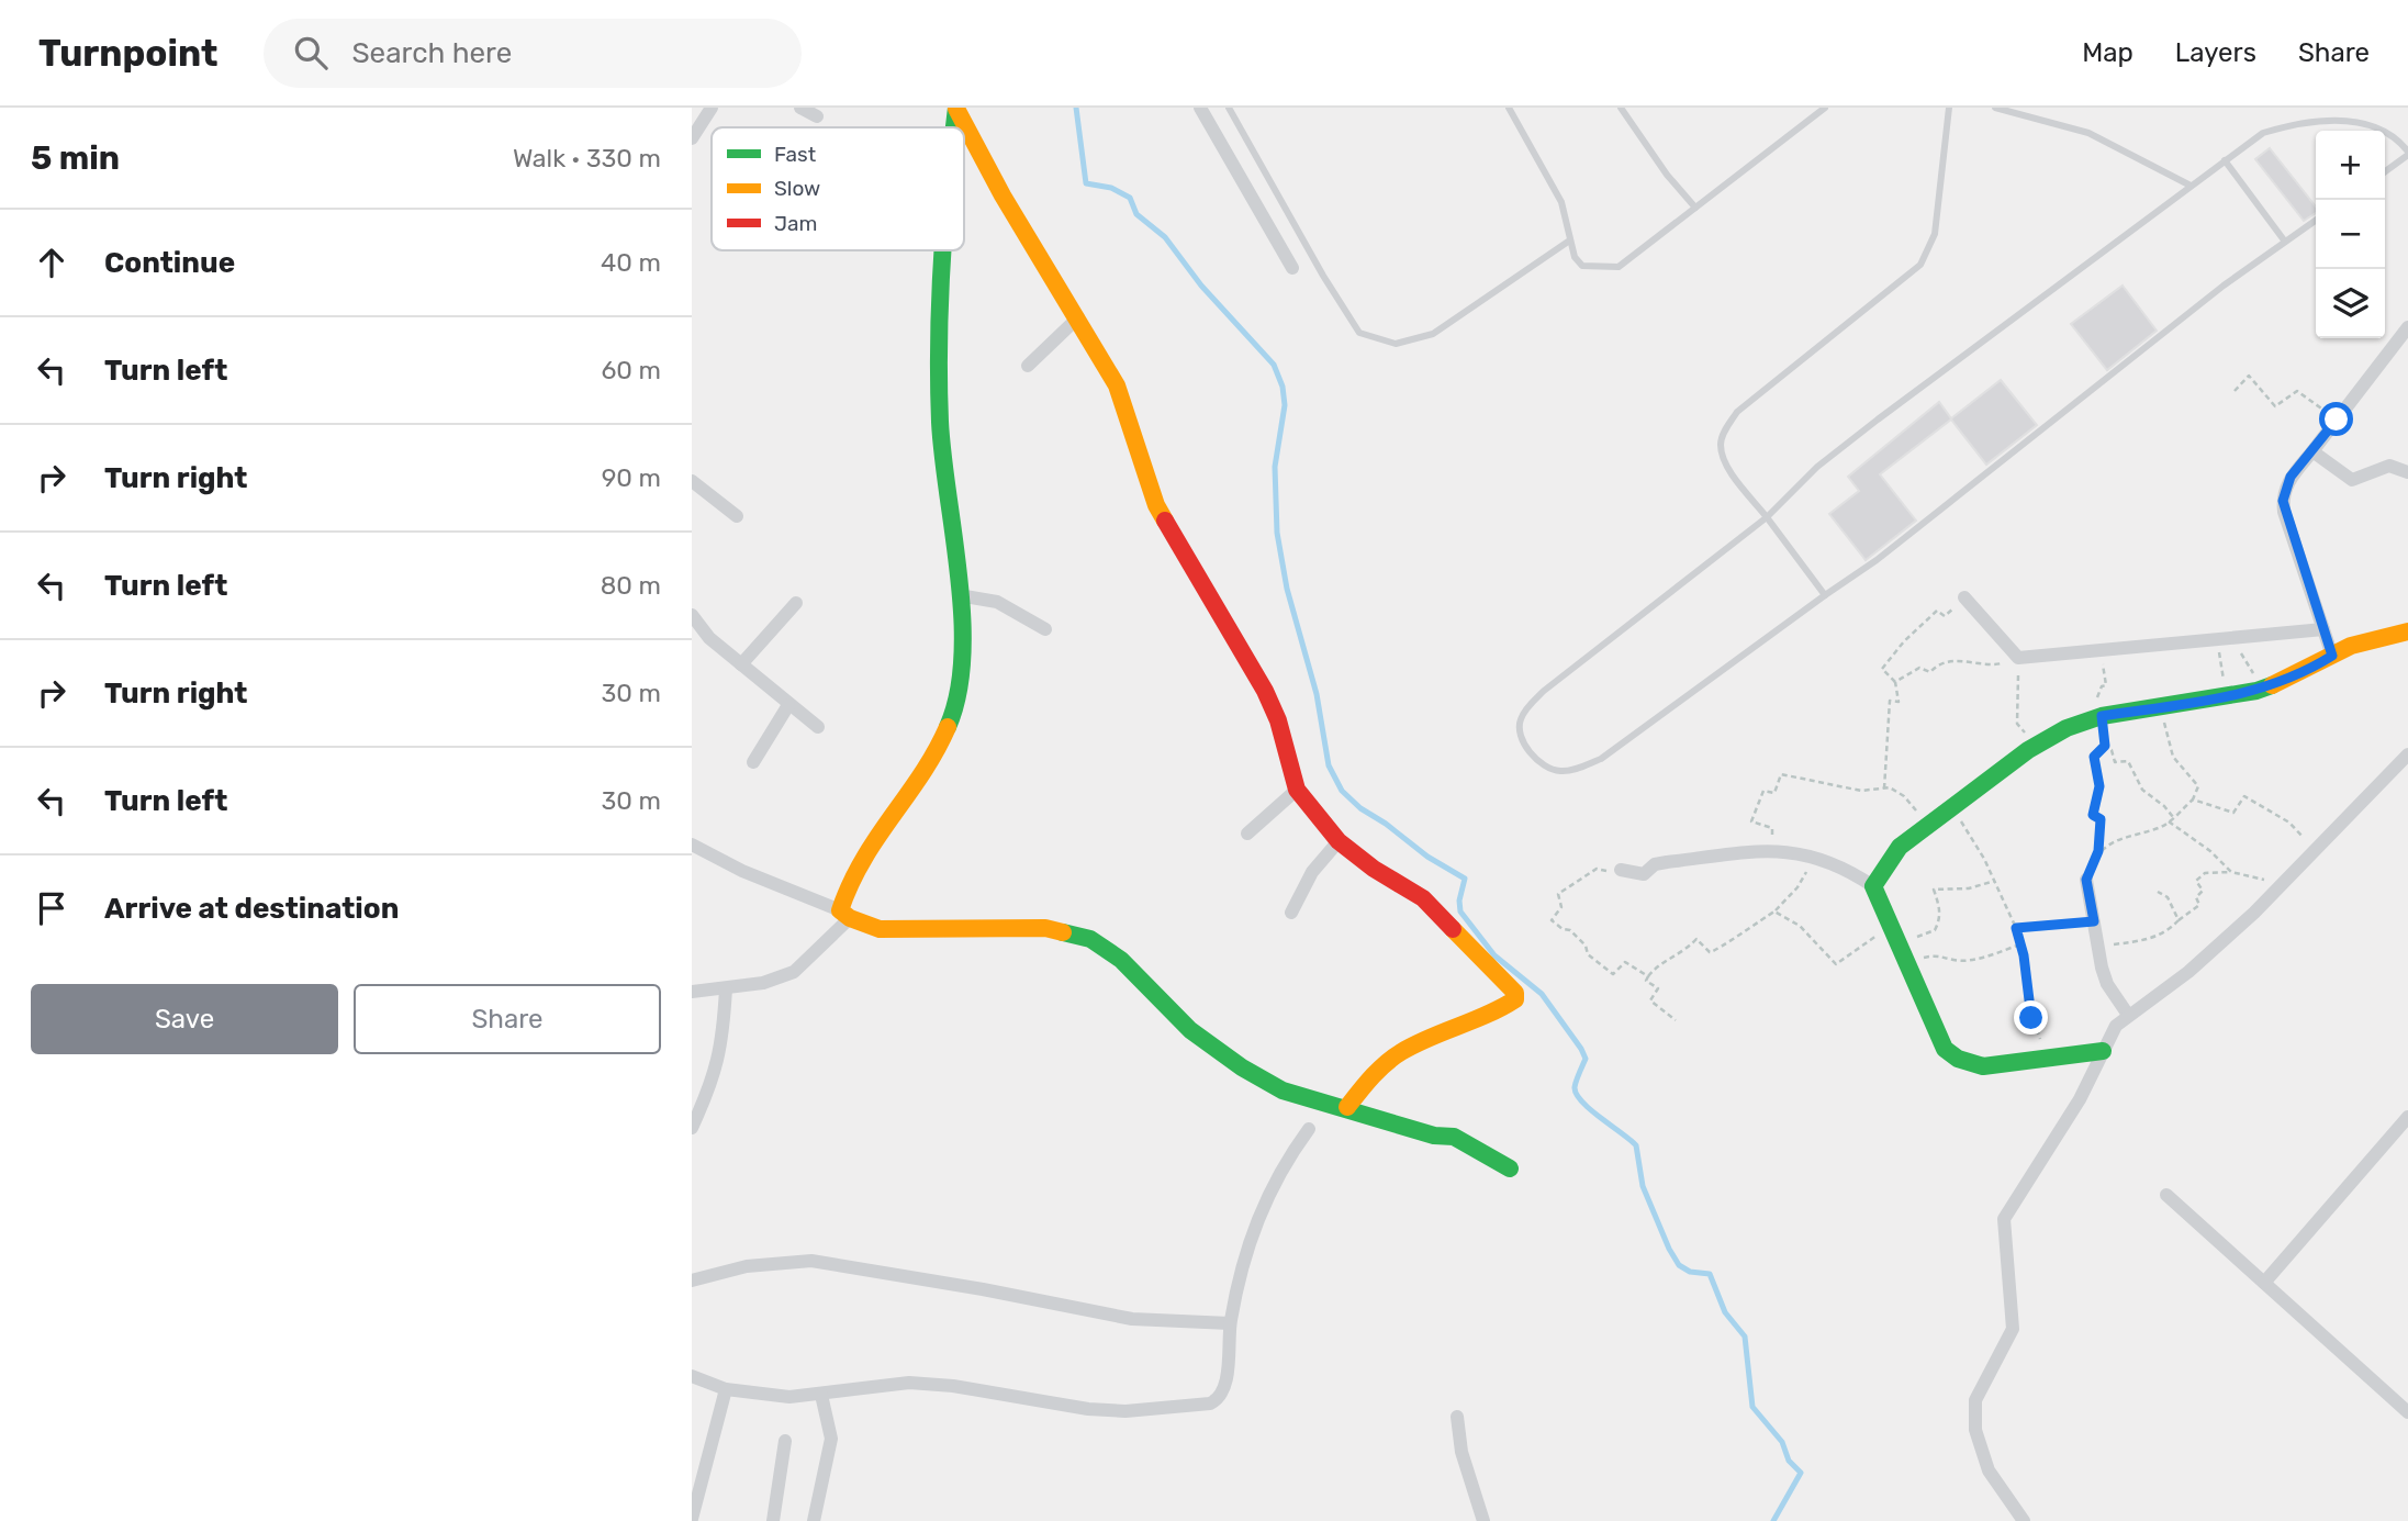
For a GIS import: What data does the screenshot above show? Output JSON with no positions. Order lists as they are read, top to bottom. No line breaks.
{"legend":["Fast","Slow","Jam"],"page":{"header":"Turnpoint","search":"Search here","nav":["Map","Layers","Share"],"heading":["5 min","Walk · 330 m"],"map_buttons":["+","−"],"list":[["Continue","40 m"],["Turn left","60 m"],["Turn right","90 m"],["Turn left","80 m"],["Turn right","30 m"],["Turn left","30 m"],"Arrive at destination"],"buttons":["Save","Share"]}}
